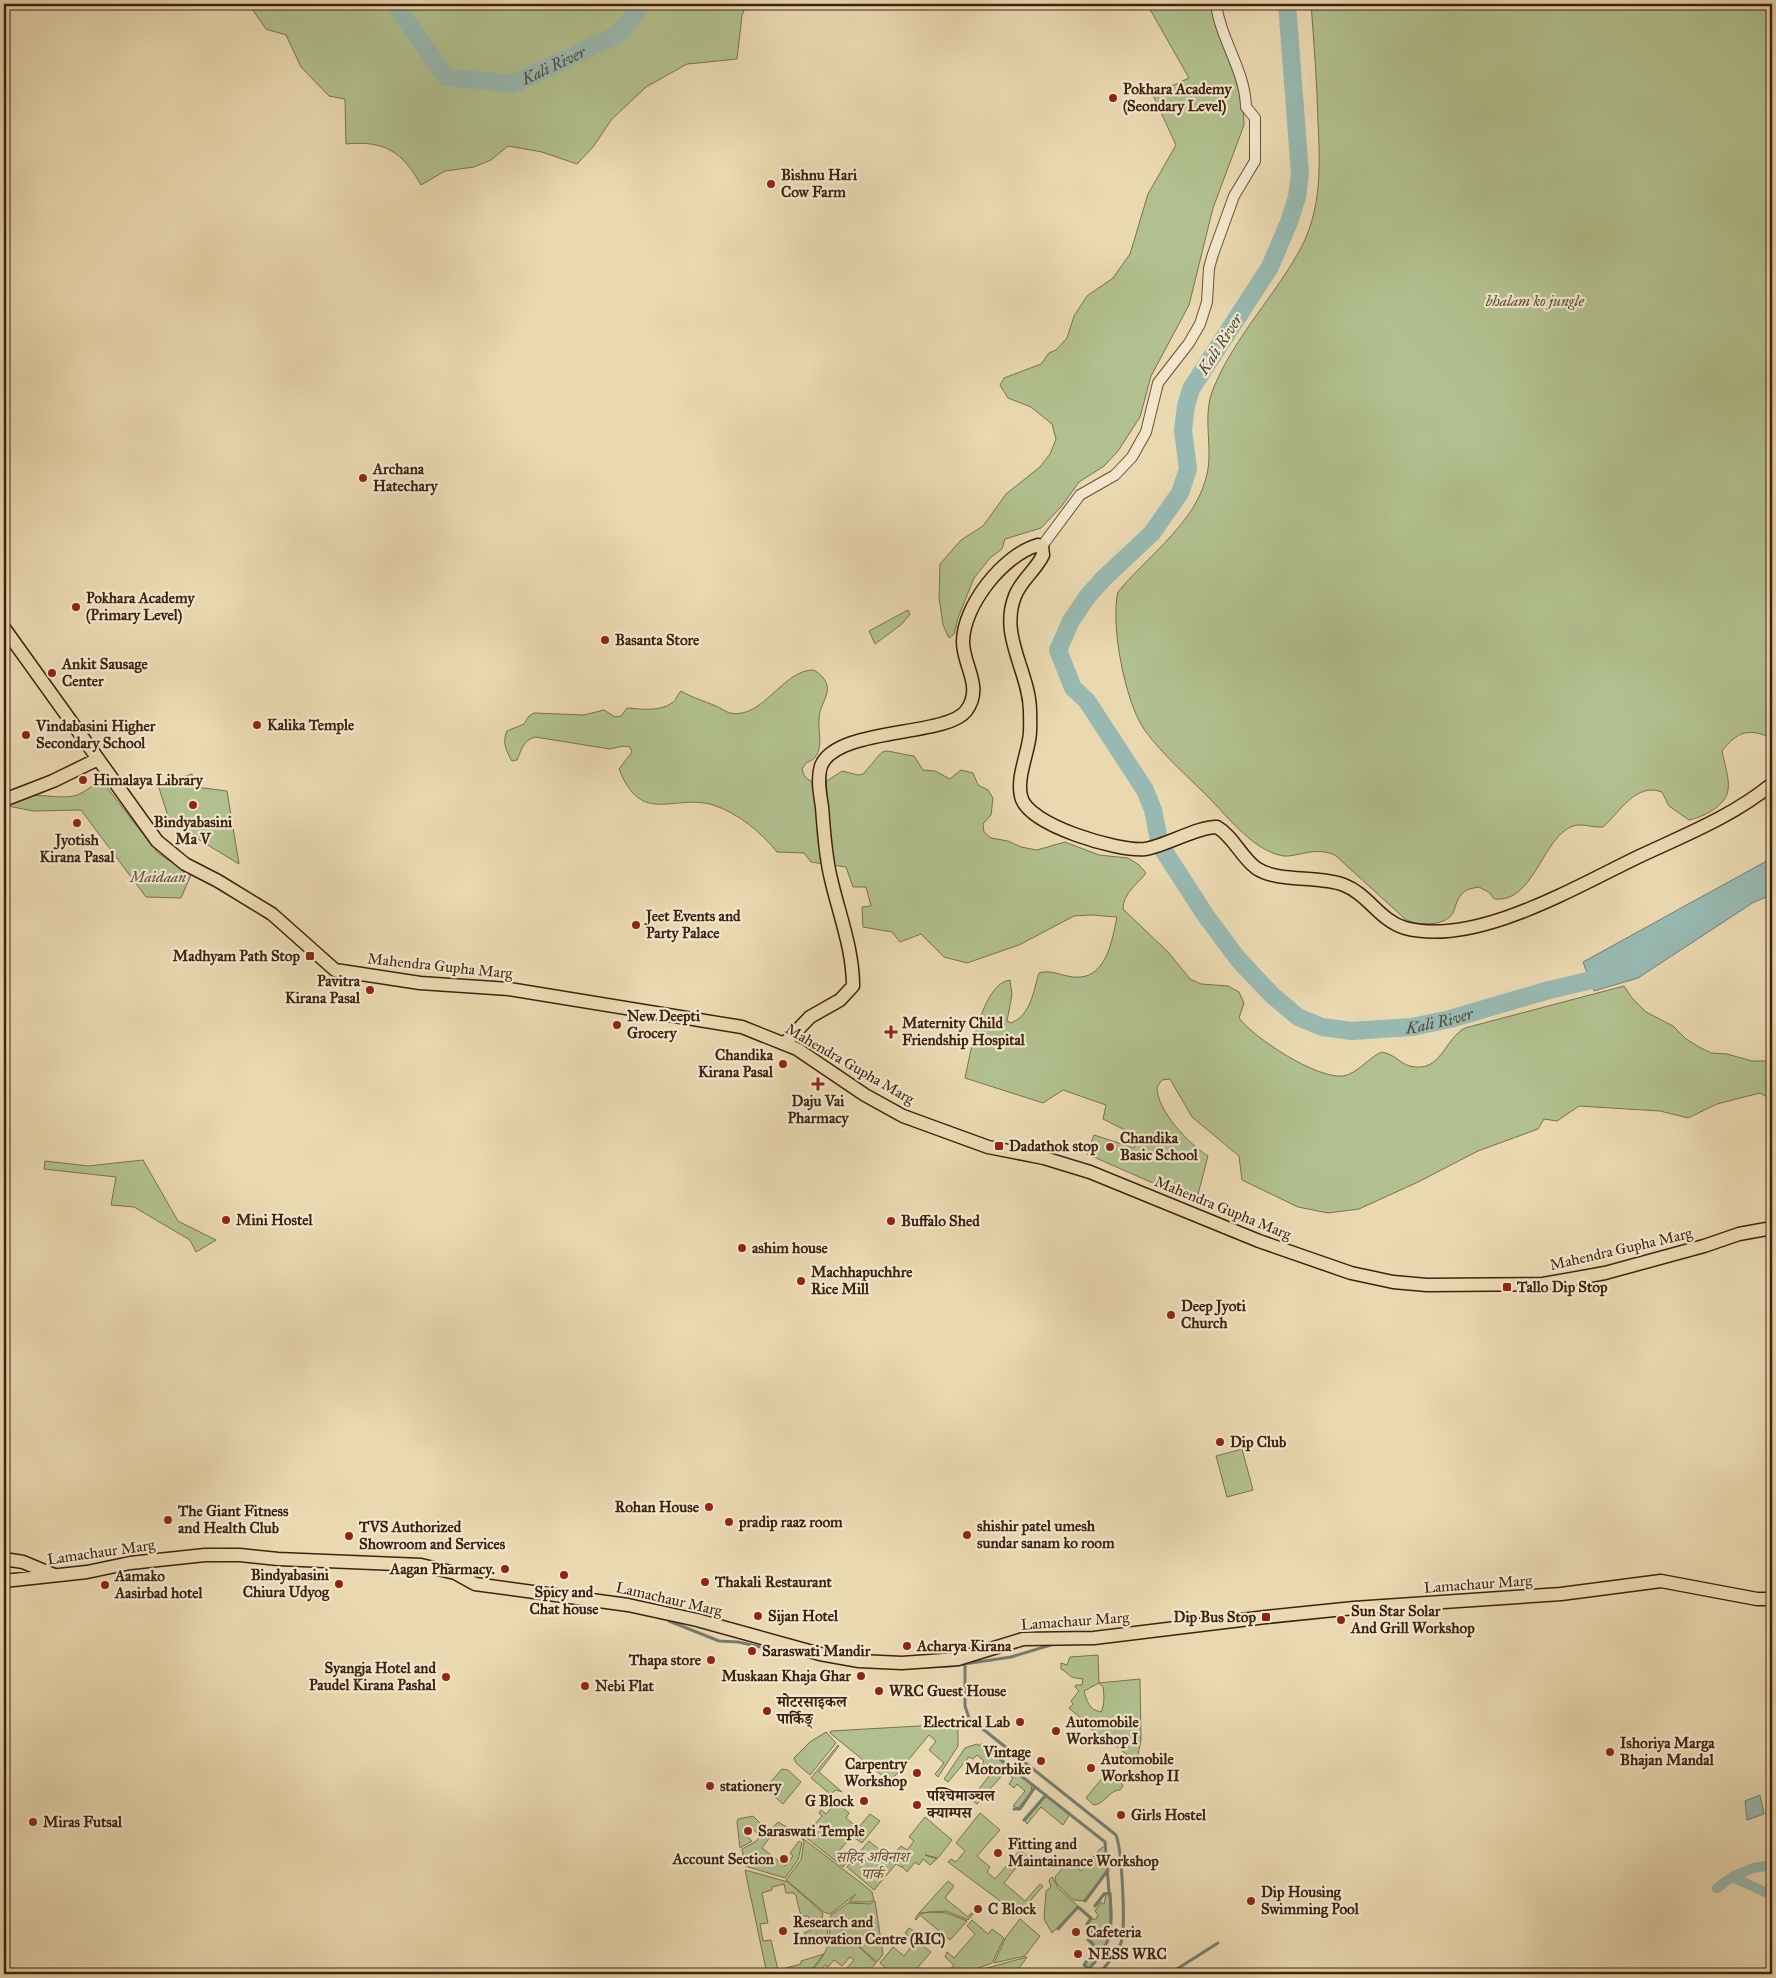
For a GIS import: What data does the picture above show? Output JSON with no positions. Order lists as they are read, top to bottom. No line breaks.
{"streets":{"main road":["Mahendra Gupha Marg","Lamachaur Marg"]},"water":["Kali River"],"parks":["bhalam ko jungle","Maidaan","सहिद अविनाश पार्क"],"places":{"other":["Pokhara Academy (Seondary Level)","Bishnu Hari Cow Farm","Archana Hatechary","Pokhara Academy (Primary Level)","Basanta Store","Ankit Sausage Center","Kalika Temple","Vindabasini Higher Secondary School","Himalaya Library","Bindyabasini Ma V","Jyotish Kirana Pasal","Jeet Events and Party Palace","Pavitra Kirana Pasal","New Deepti Grocery","Chandika Kirana Pasal","Chandika Basic School","Mini Hostel","Buffalo Shed","ashim house","Machhapuchhre Rice Mill","Deep Jyoti Church","Dip Club","Rohan House","The Giant Fitness and Health Club","pradip raaz room","shishir patel umesh sundar sanam ko room","TVS Authorized Showroom and Services","Aagan Pharmacy.","Spicy and Chat house","Thakali Restaurant","Bindyabasini Chiura Udyog","Aamako Aasirbad hotel","Sijan Hotel","Sun Star Solar And Grill Workshop","Acharya Kirana","Saraswati Mandir","Thapa store","Muskaan Khaja Ghar","Syangja Hotel and Paudel Kirana Pashal","Nebi Flat","WRC Guest House","मोटरसाइकल पार्किङ्","Electrical Lab","Automobile Workshop I","Ishoriya Marga Bhajan Mandal","Vintage Motorbike","Automobile Workshop II","Carpentry Workshop","stationery","G Block","पश्‍चिमाञ्‍चल क्याम्पस","Girls Hostel","Miras Futsal","Saraswati Temple","Fitting and Maintainance Workshop","Account Section","Dip Housing Swimming Pool","C Block","Research and Innovation Centre (RIC)","Cafeteria","NESS WRC"],"transit":["Madhyam Path Stop","Dadathok stop","Tallo Dip Stop","Dip Bus Stop"],"health":["Maternity Child Friendship Hospital","Daju Vai Pharmacy"]}}
